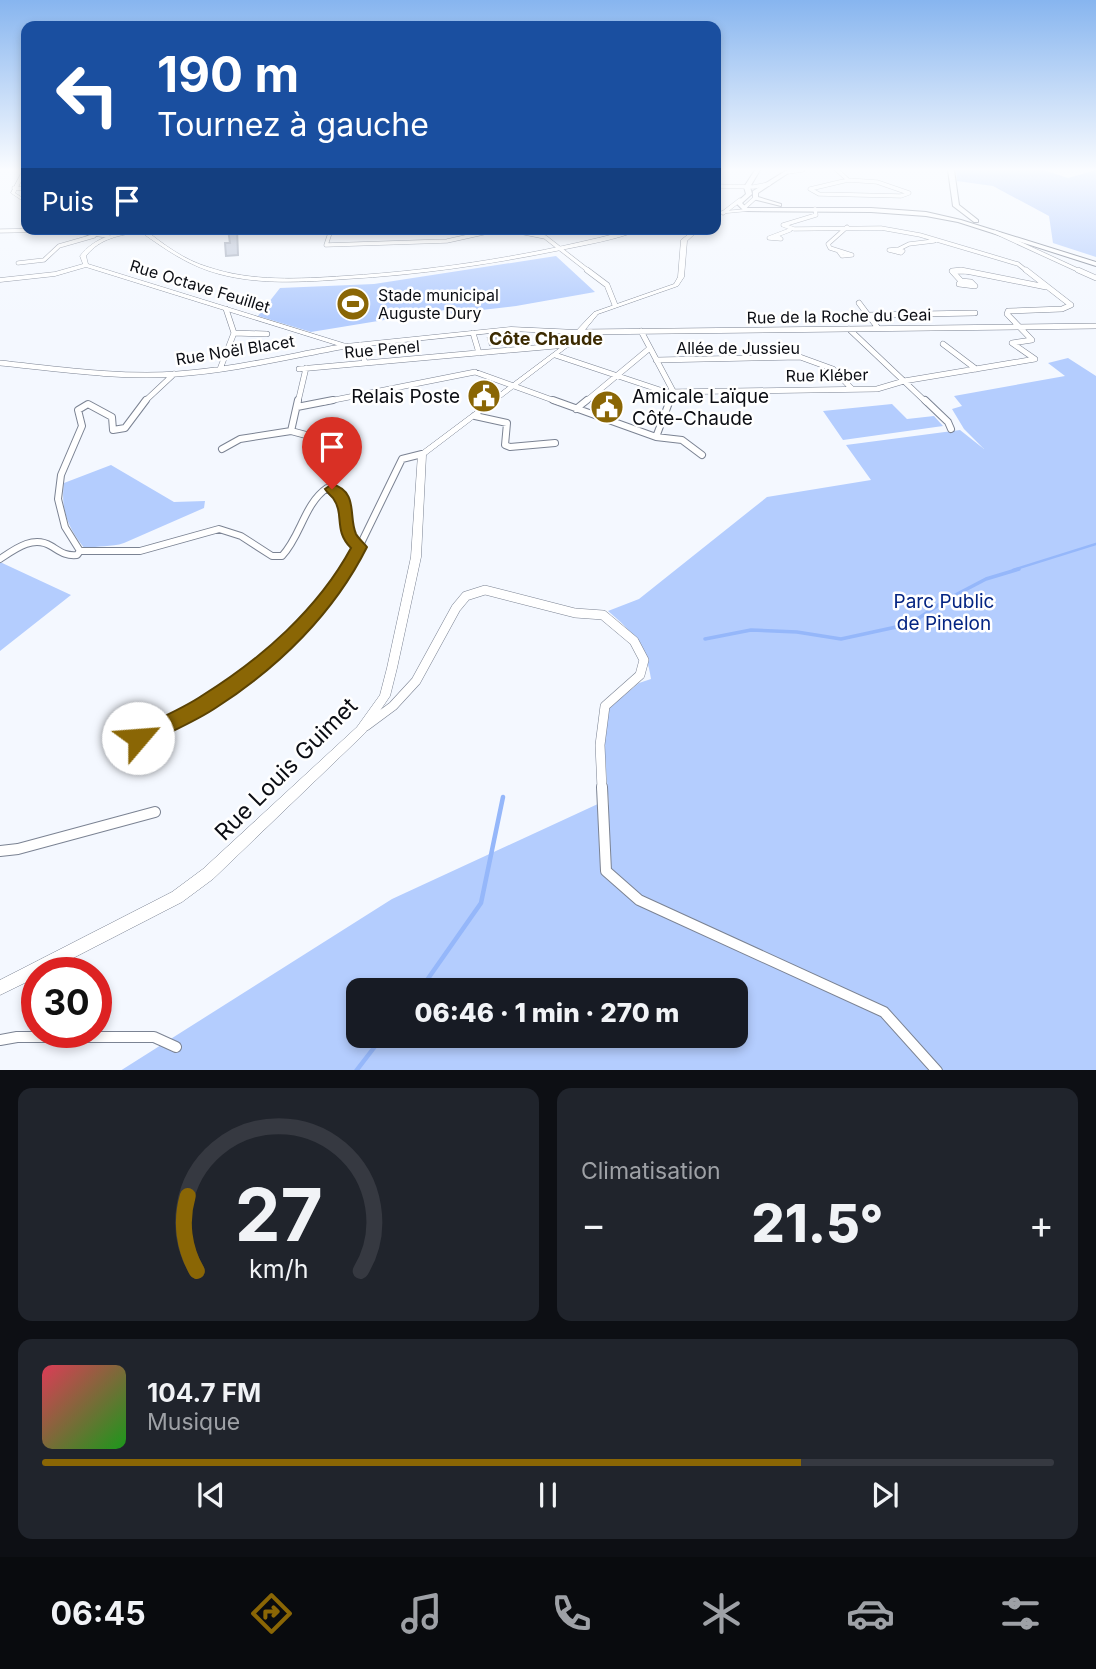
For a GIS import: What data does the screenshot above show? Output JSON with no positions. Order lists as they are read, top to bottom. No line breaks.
{"streets":{"street":["Rue Octave Feuillet","Rue de la Roche du Geai","Allée de Jussieu","Rue Penel","Rue Noël Blacet","Rue Kléber","Rue Louis Guimet"]},"crossings":[["Rue Octave Feuillet","Rue Noël Blacet"],["Rue de la Roche du Geai","Rue Noël Blacet"],["Rue de la Roche du Geai","Rue Kléber"],["Allée de Jussieu","Rue Kléber"]],"districts":["Côte Chaude"],"parks":["Parc Public de Pinelon"],"places":{"sports":["Stade municipal Auguste Dury"],"public building":["Relais Poste","Amicale Laïque Côte-Chaude"]},"page":{"turn":["190 m","Tournez à gauche"],"then":"Puis","limit":"30","trip":"06:46 · 1 min · 270 m","tile":"Climatisation","heat":["−","21.5°","+"],"song":["104.7 FM","Musique"],"tabs":"06:45","gauge":["27","km/h"]}}
